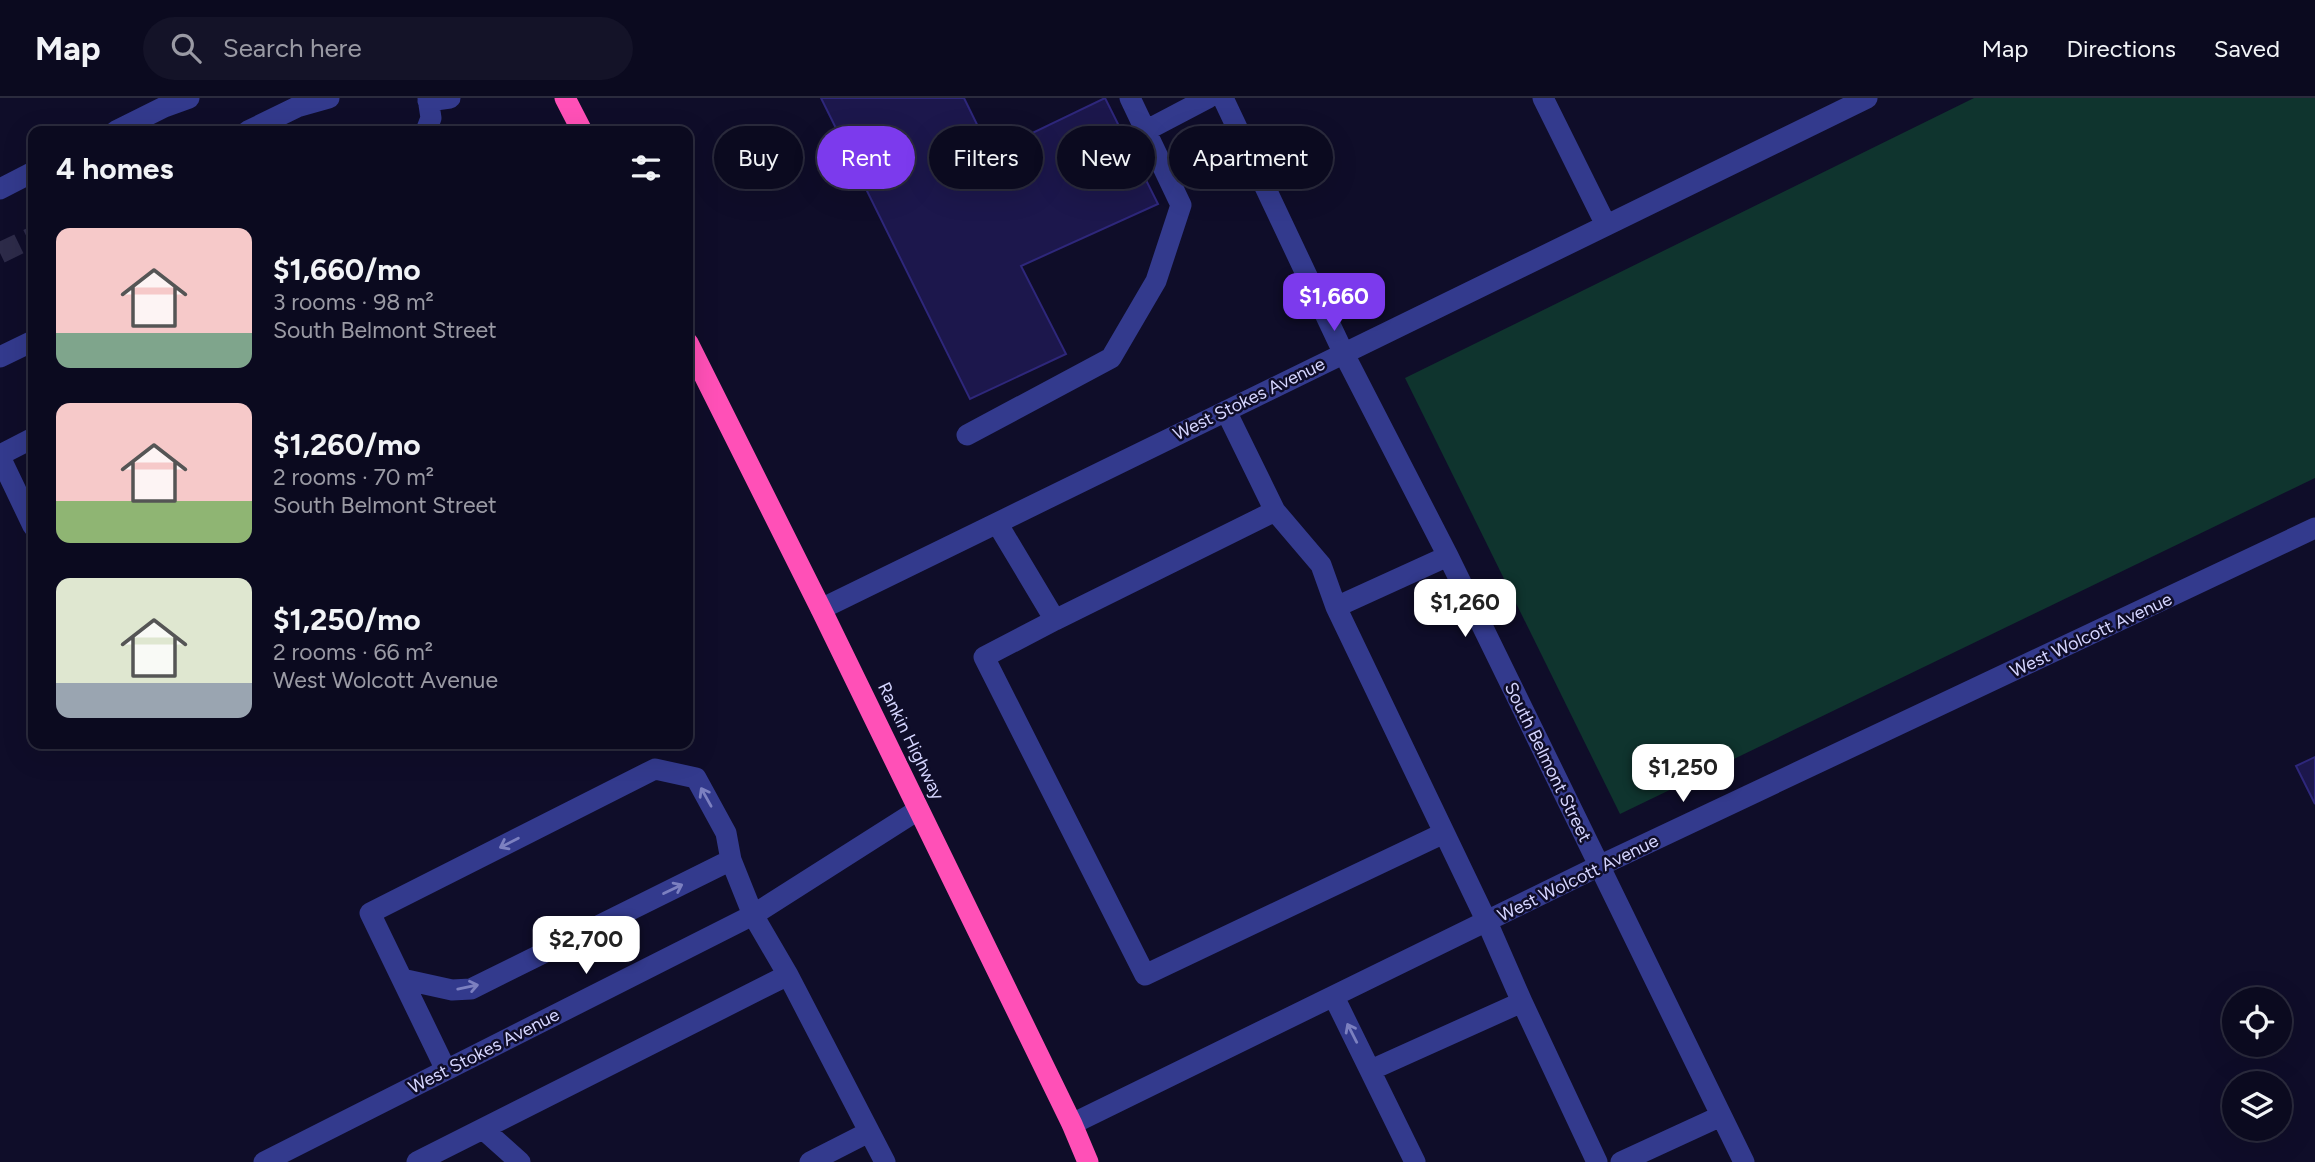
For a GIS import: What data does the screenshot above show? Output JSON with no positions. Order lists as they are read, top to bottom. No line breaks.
{"streets":{"highway":["Rankin Highway"],"street":["West Stokes Avenue","West Wolcott Avenue","South Belmont Street"]},"crossings":[["West Stokes Avenue","Rankin Highway"],["West Stokes Avenue","South Belmont Street"],["West Wolcott Avenue","Rankin Highway"],["West Wolcott Avenue","South Belmont Street"]],"page":{"header":"Map","search":"Search here","nav":["Map","Directions","Saved"],"chip":["Buy","Rent","Filters","New","Apartment"],"heading":"4 homes","list":[{"name":"$1,660/mo","note":"3 rooms · 98 m² · South Belmont Street"},{"name":"$1,260/mo","note":"2 rooms · 70 m² · South Belmont Street"},{"name":"$1,250/mo","note":"2 rooms · 66 m² · West Wolcott Avenue"}],"price":["$1,660","$1,260","$1,250","$2,700"]}}
